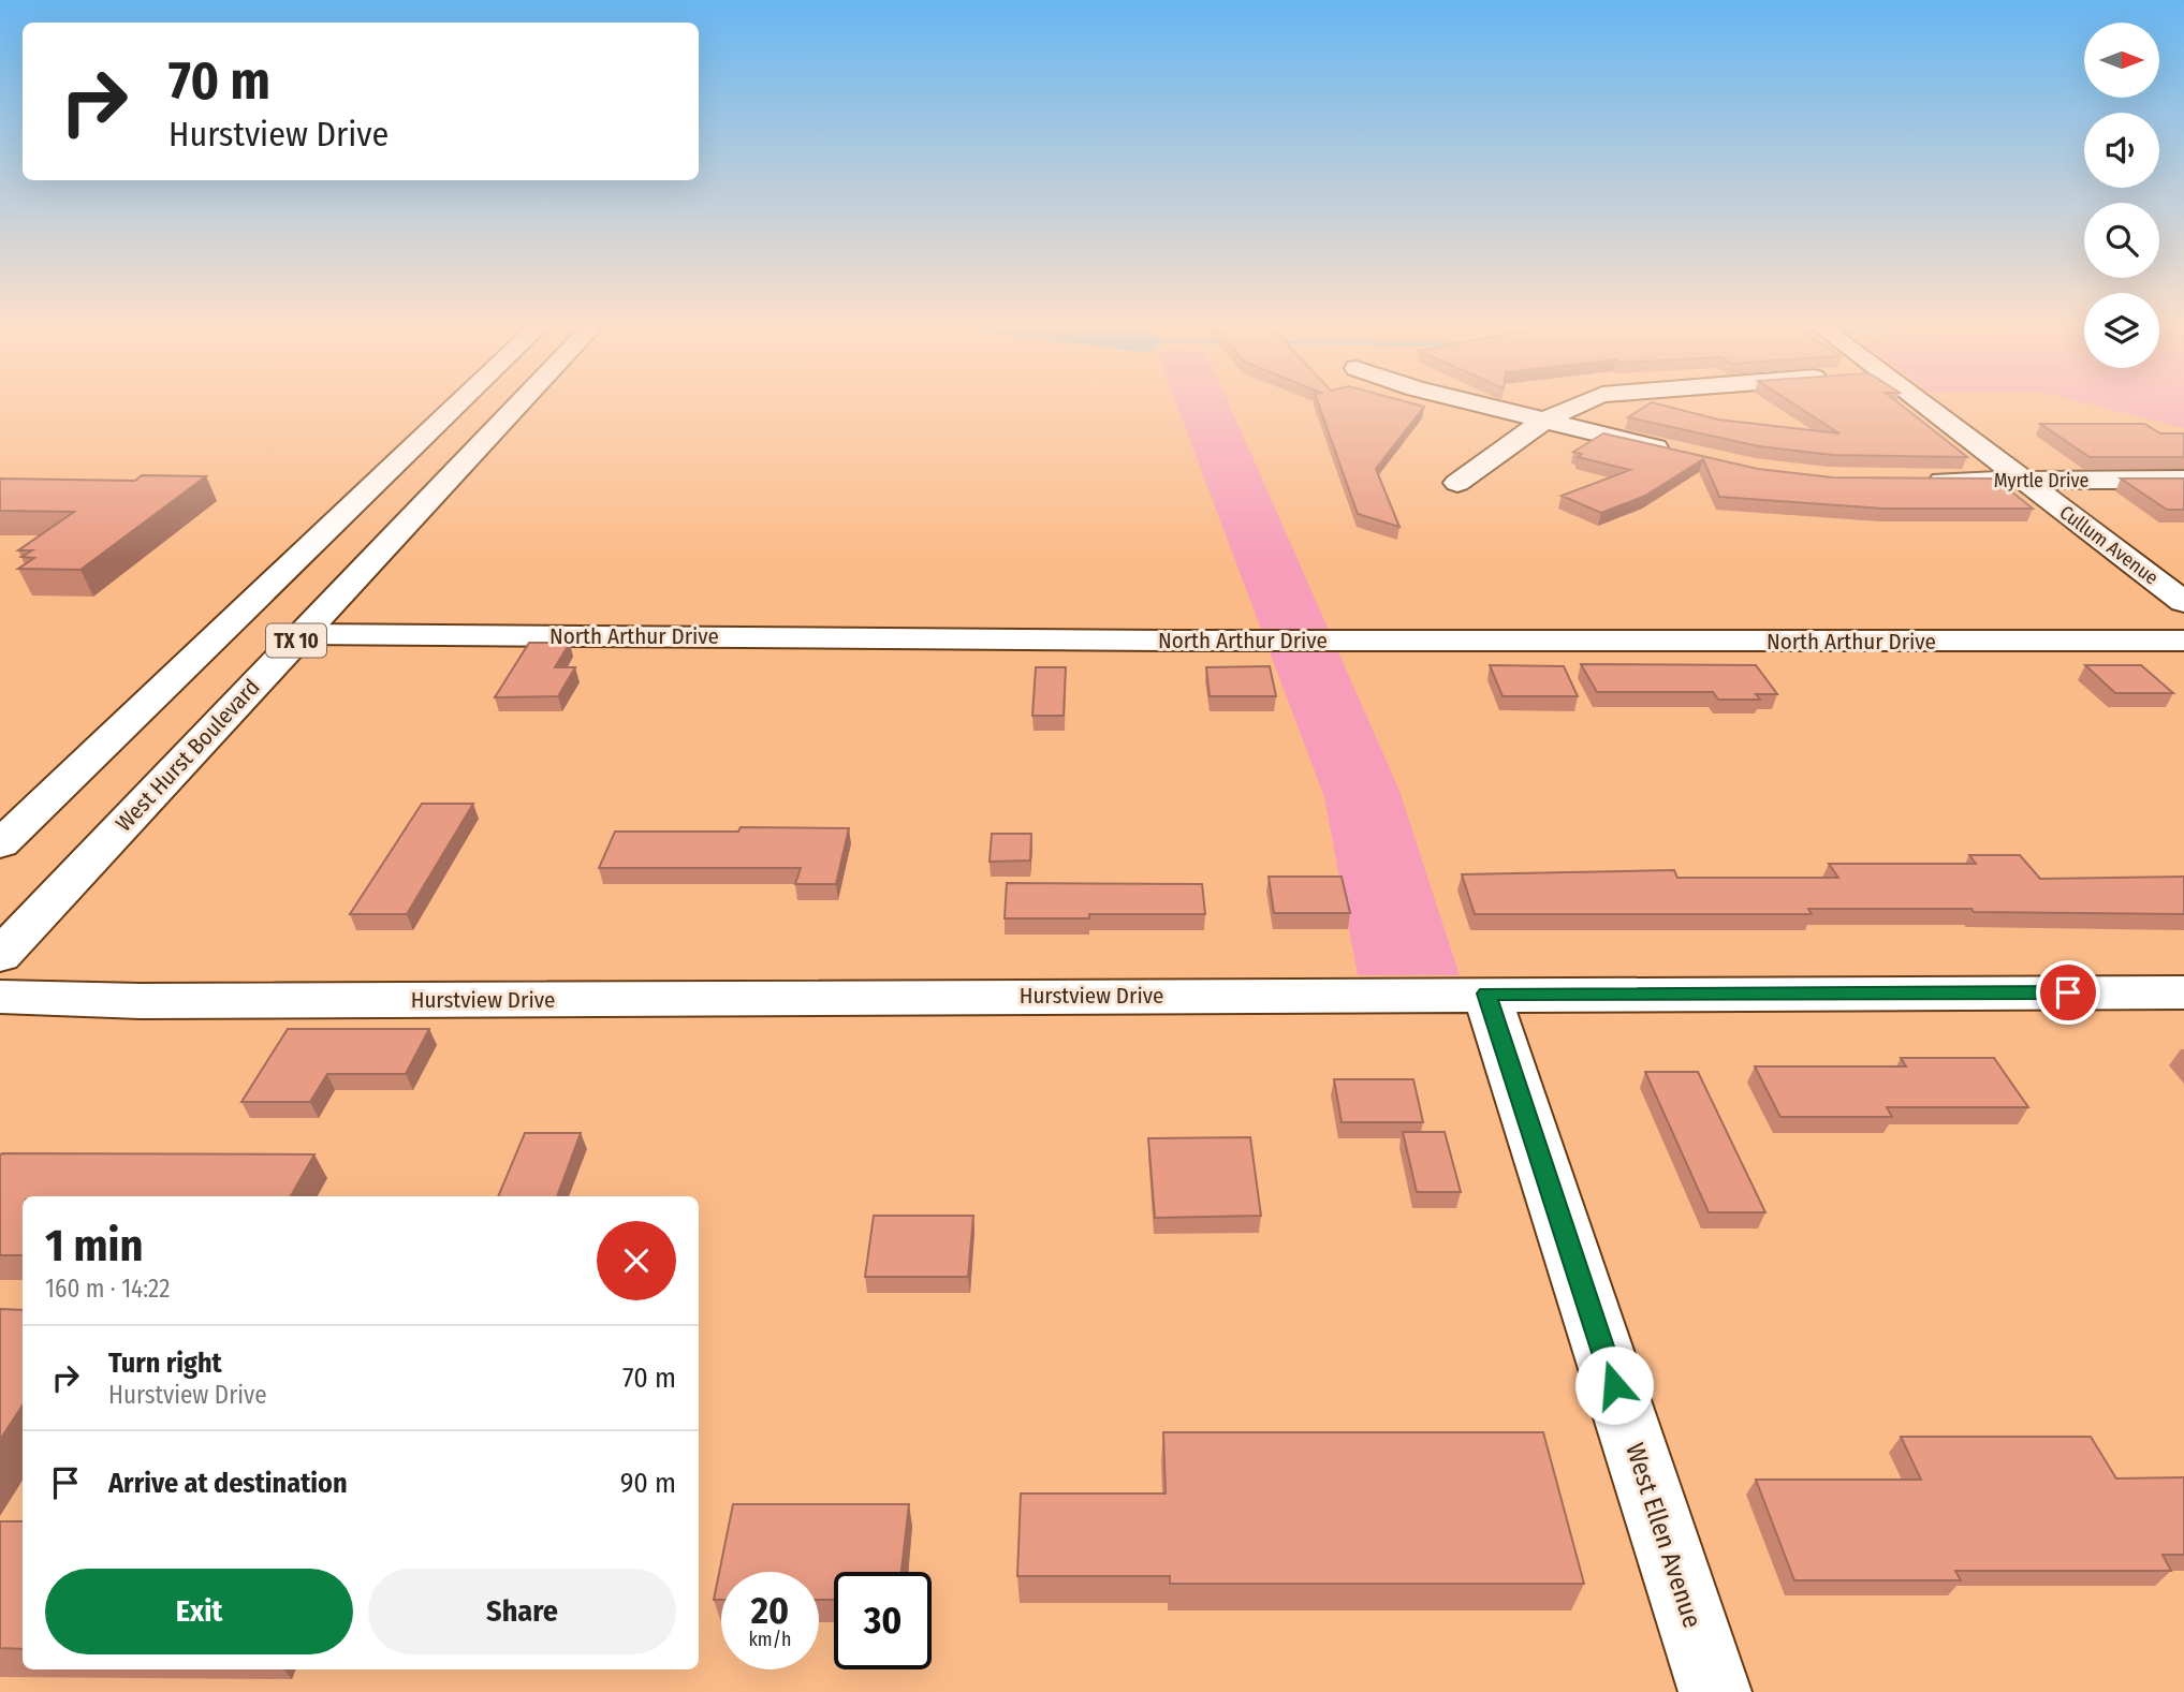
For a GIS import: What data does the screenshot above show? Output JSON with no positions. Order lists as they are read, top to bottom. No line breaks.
{"streets":{"street":["Myrtle Drive","Cullum Avenue","North Arthur Drive","TX 10","West Hurst Boulevard","Hurstview Drive","West Ellen Avenue"]},"crossings":[["Myrtle Drive","Cullum Avenue"],["North Arthur Drive","West Hurst Boulevard"],["Hurstview Drive","West Ellen Avenue"]],"north":"right","page":{"turn":["70 m","Hurstview Drive"],"heading":["1 min","160 m · 14:22"],"list":[{"name":"Turn right","note":"Hurstview Drive","value":"70 m"},{"name":"Arrive at destination","value":"90 m"}],"buttons":["Exit","Share"],"speed":"20 km/h","limit":"30"}}
